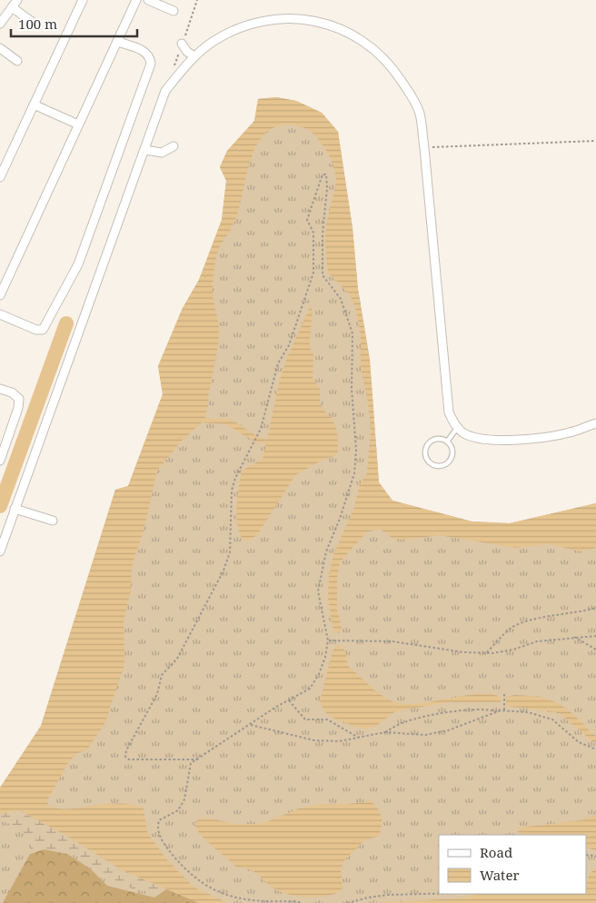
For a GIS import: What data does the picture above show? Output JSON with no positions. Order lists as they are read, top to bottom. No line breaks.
{"legend":["Road","Water"],"scale_bar":"100 m"}
